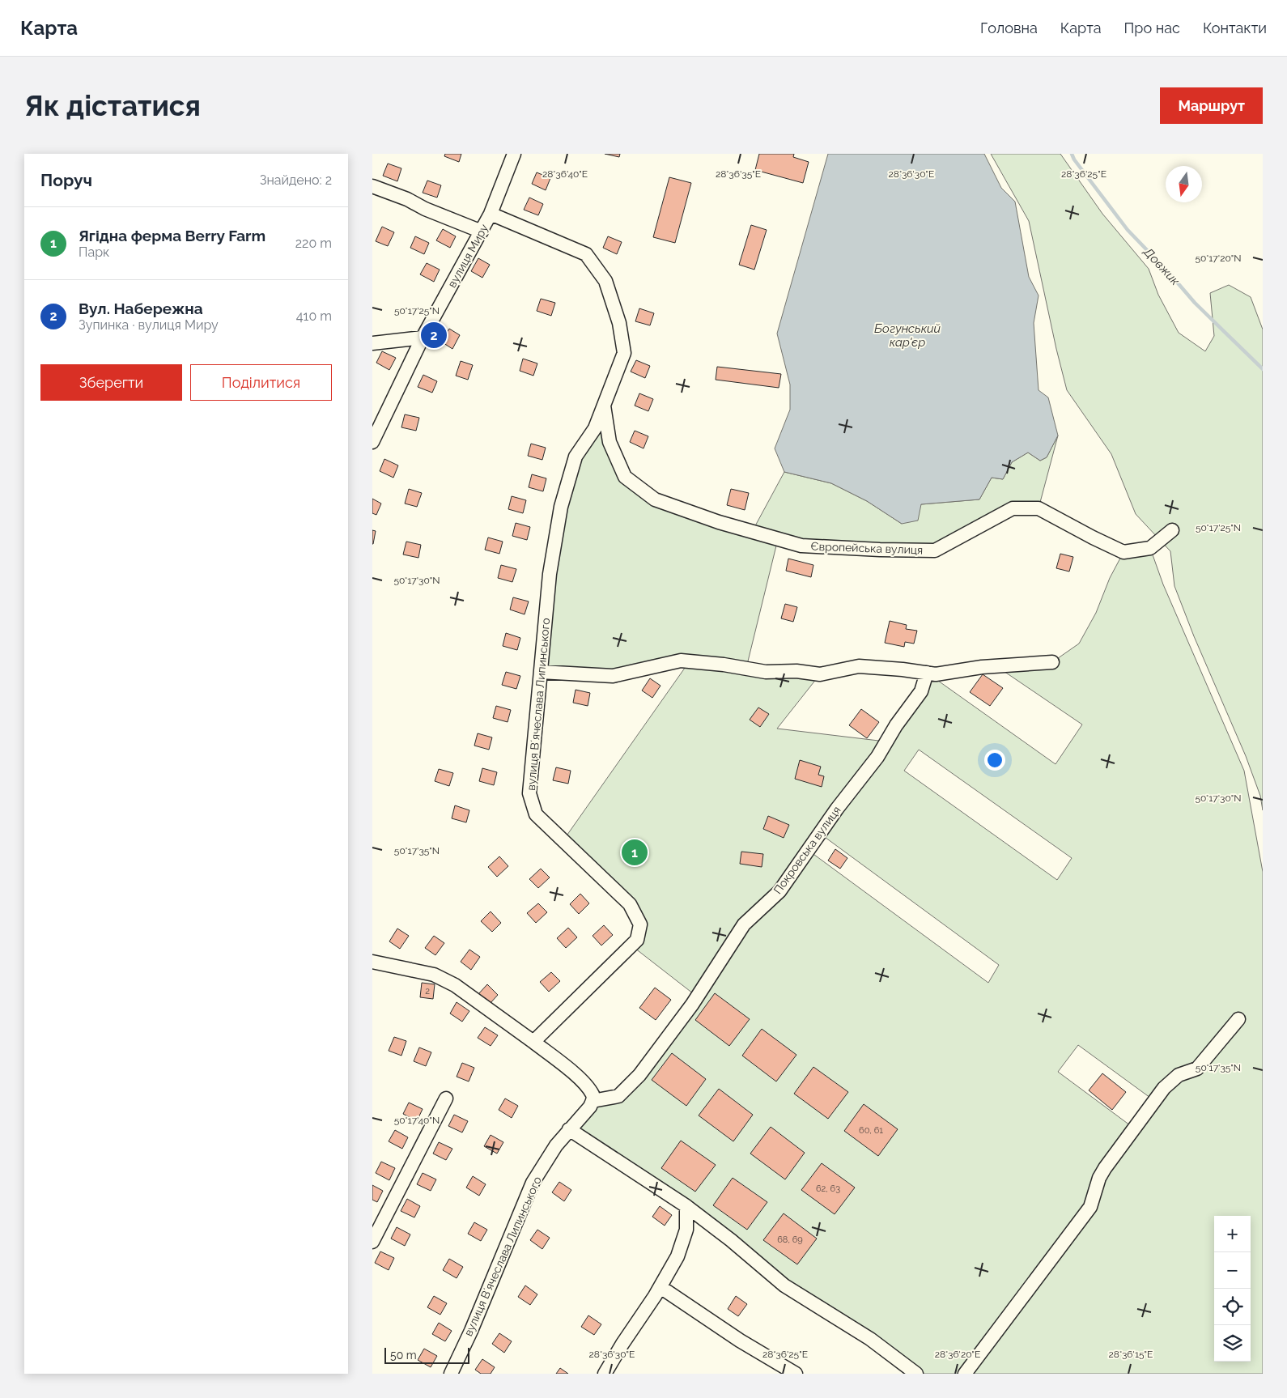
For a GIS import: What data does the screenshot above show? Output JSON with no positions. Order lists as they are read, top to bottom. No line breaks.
{"streets":{"street":["вулиця Миру","Європейська вулиця","вулиця Вʼячеслава Липинського","Покровська вулиця"]},"crossings":[["вулиця Миру","вулиця Вʼячеслава Липинського"],["Європейська вулиця","вулиця Вʼячеслава Липинського"],["вулиця Вʼячеслава Липинського","Покровська вулиця"]],"water":["Довжик","Богунський кар'єр"],"house_numbers":["2","60, 61","62, 63","68, 69"],"scale_bar":"50 m","north":"bottom","page":{"header":"Карта","nav":["Головна","Карта","Про нас","Контакти"],"buttons":["Маршрут",["Зберегти","Поділитися"]],"title":"Як дістатися","heading":["Поруч","Знайдено: 2"],"list":[{"mark":"1","name":"Ягідна ферма Berry Farm","note":"Парк","value":"220 m"},{"mark":"2","name":"Вул. Набережна","note":"Зупинка · вулиця Миру","value":"410 m"}],"pins":["2","1"],"map_buttons":["+","−"],"scale":"50 m"},"coordinates":["28°36'40\"E","28°36'35\"E","28°36'30\"E","28°36'25\"E","50°17'20\"N","50°17'25\"N","50°17'30\"N","50°17'35\"N","50°17'40\"N","28°36'20\"E","28°36'15\"E"]}
